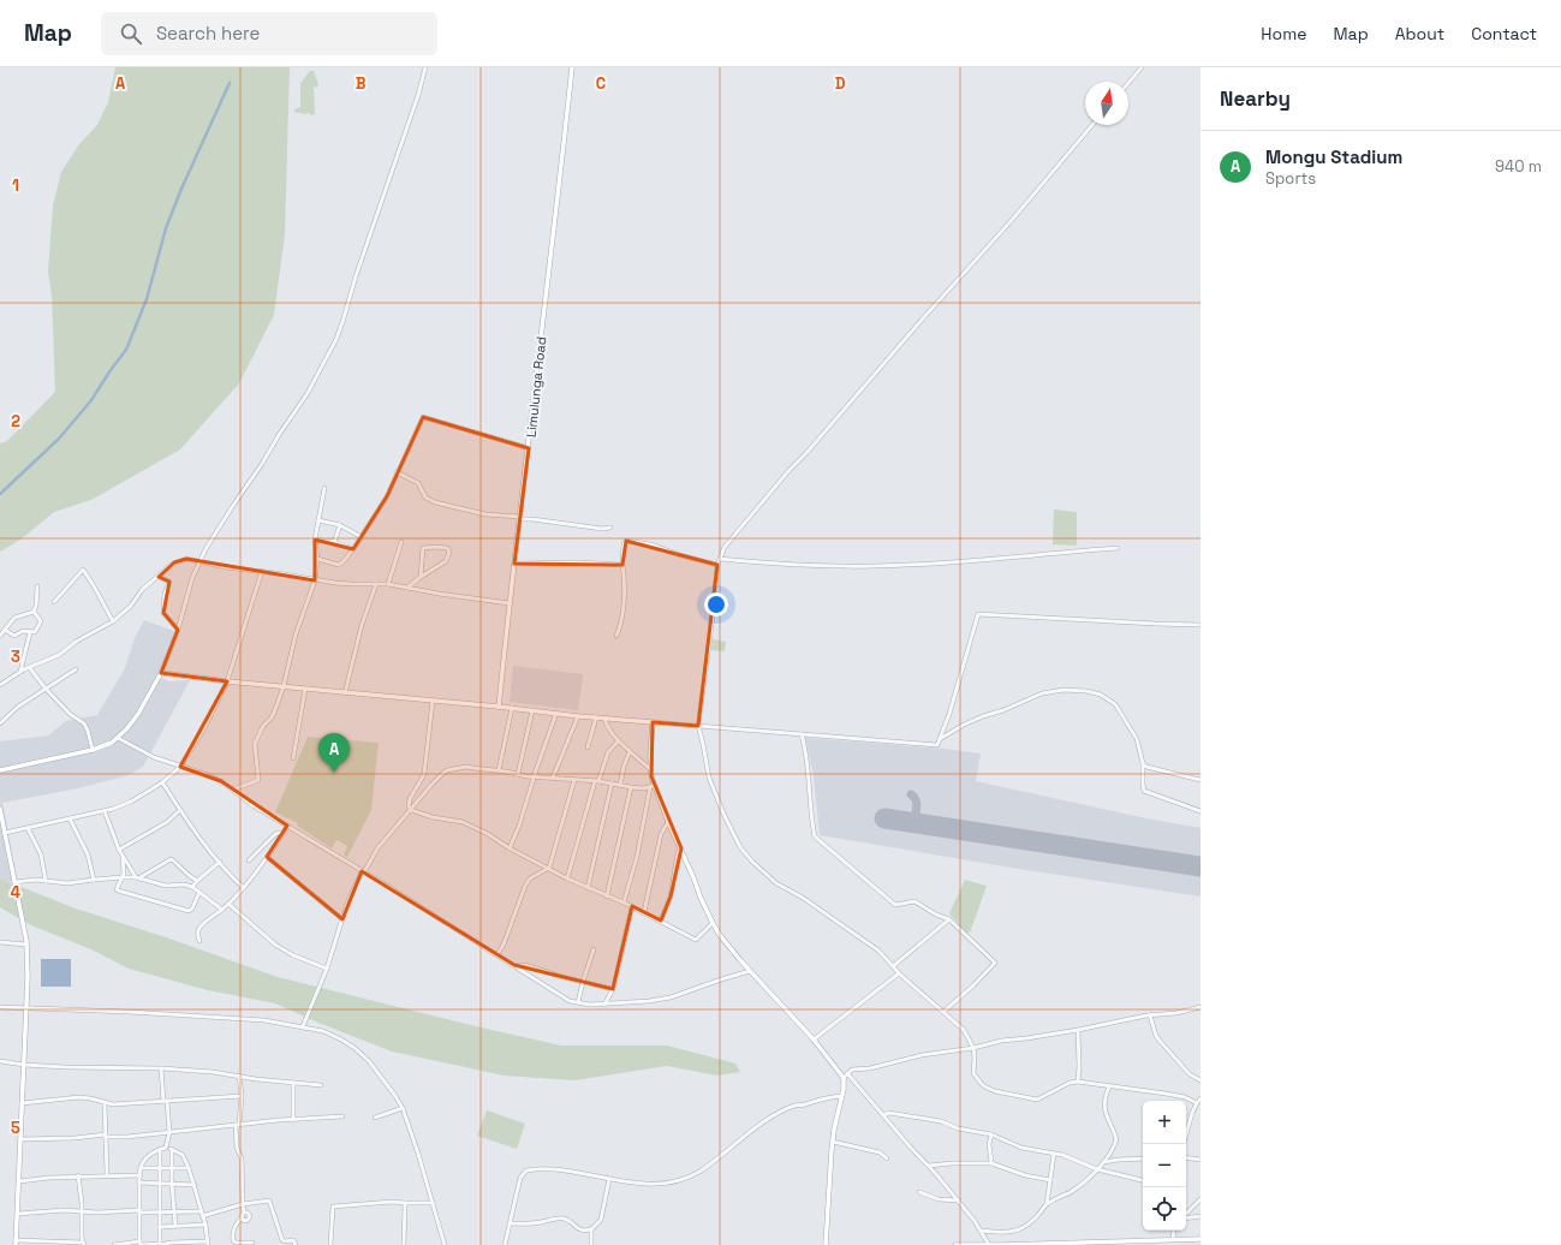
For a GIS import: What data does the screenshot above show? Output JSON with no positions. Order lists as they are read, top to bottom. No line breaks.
{"streets":{"main road":["Limulunga Road"]},"north":"top","page":{"header":"Map","search":"Search here","nav":["Home","Map","About","Contact"],"heading":"Nearby","list":[{"mark":"A","name":"Mongu Stadium","note":"Sports","value":"940 m"}],"pins":"A","map_buttons":["+","−"]},"grid":{"columns":["A","B","C","D"],"rows":["1","2","3","4","5"]}}
